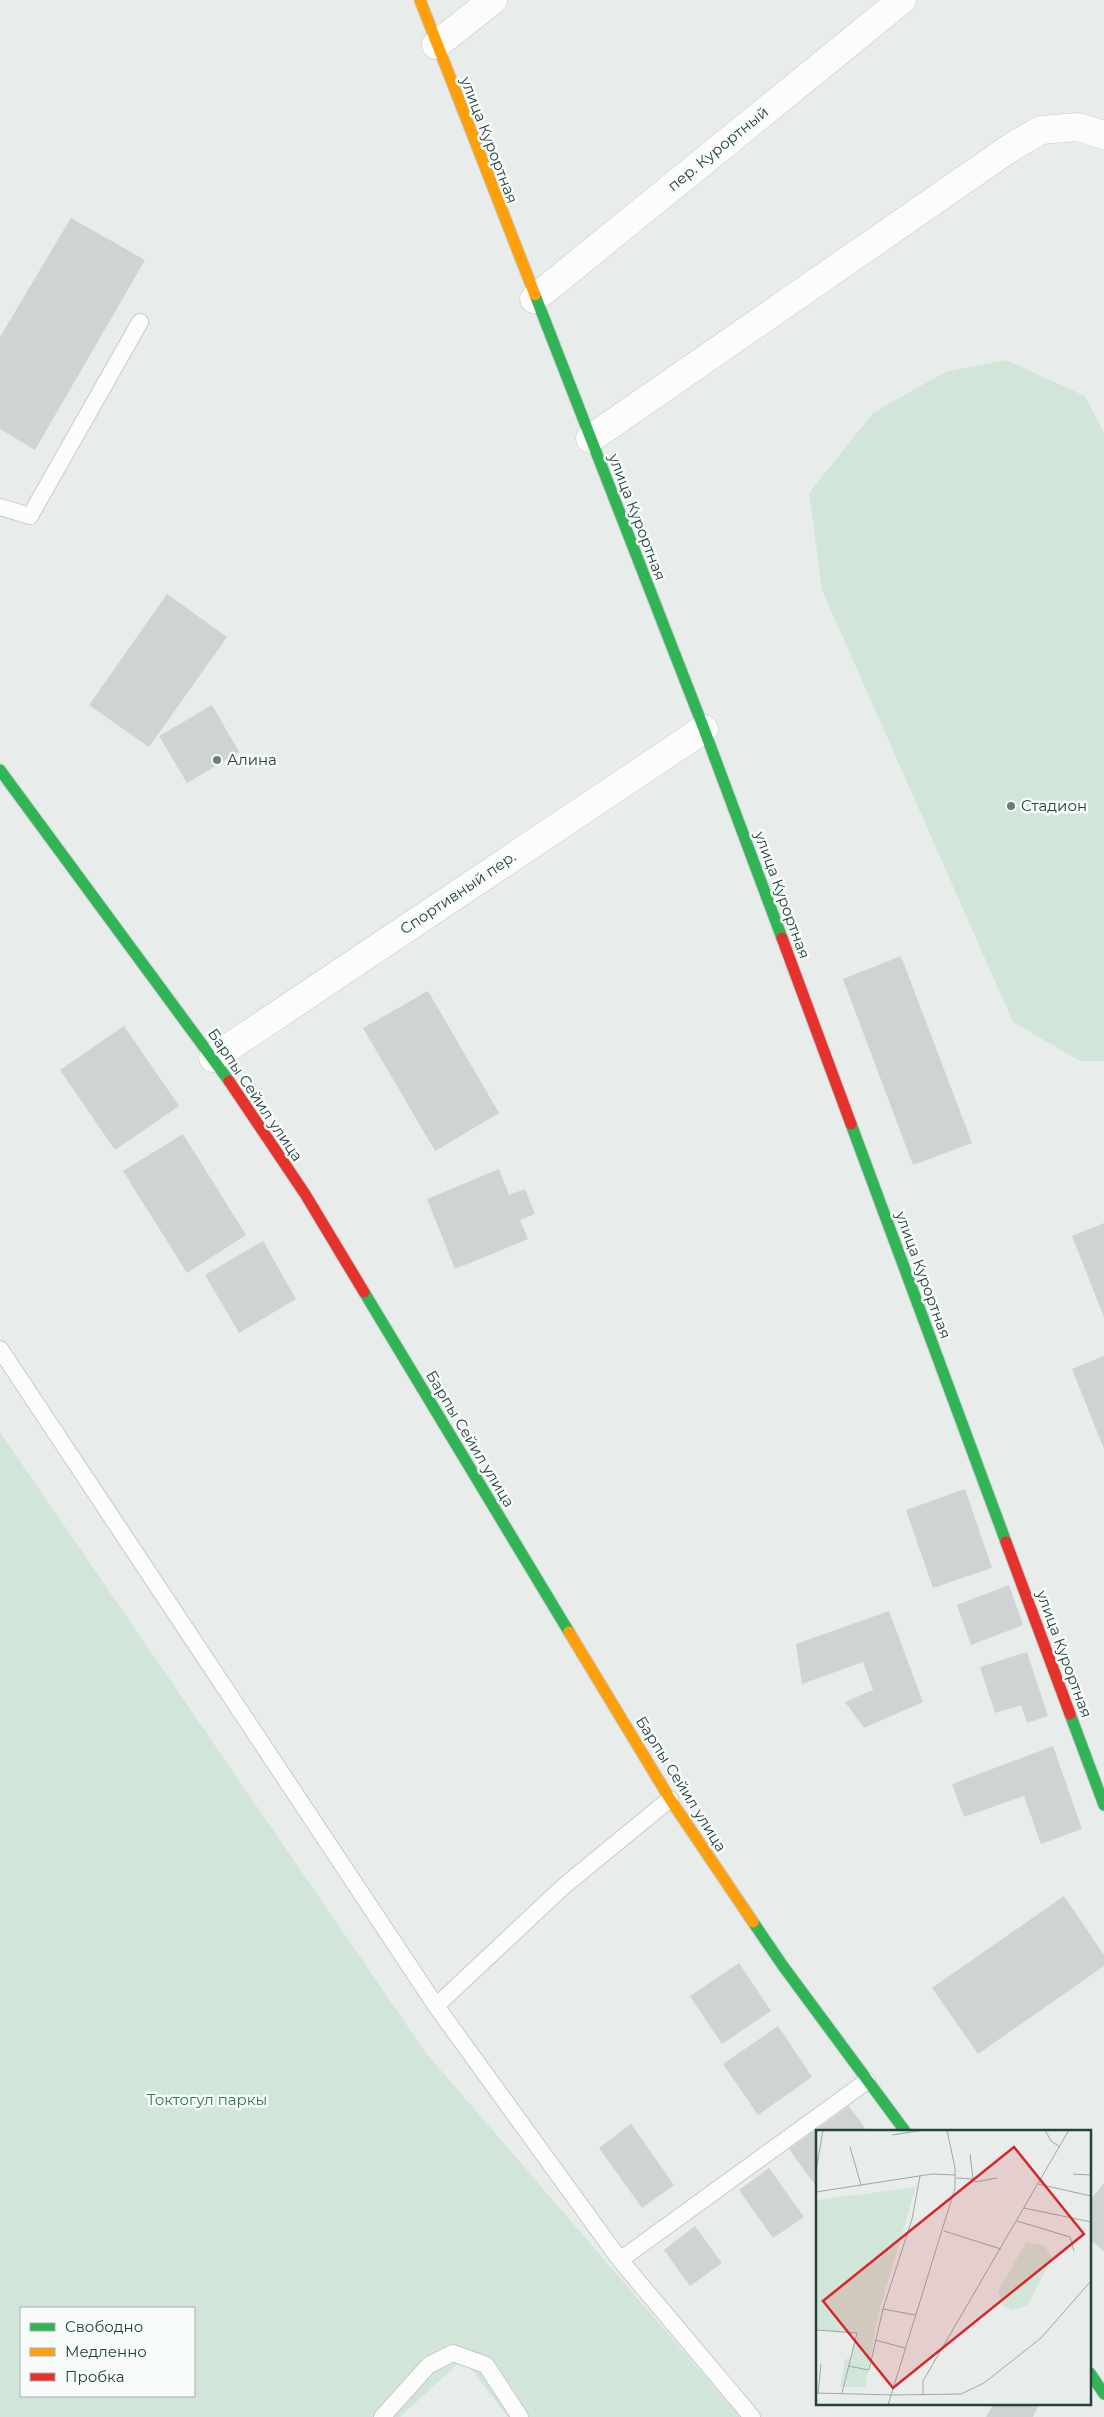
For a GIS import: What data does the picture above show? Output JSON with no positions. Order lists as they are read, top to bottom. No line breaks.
{"streets":{"street":["улица Курортная","пер. Курортный","Спортивный пер.","Барпы Сейил улица"]},"crossings":[["улица Курортная","пер. Курортный"],["улица Курортная","Спортивный пер."],["Спортивный пер.","Барпы Сейил улица"]],"parks":["Токтогул паркы"],"places":["Алина","Стадион"],"legend":["Свободно","Медленно","Пробка"]}
